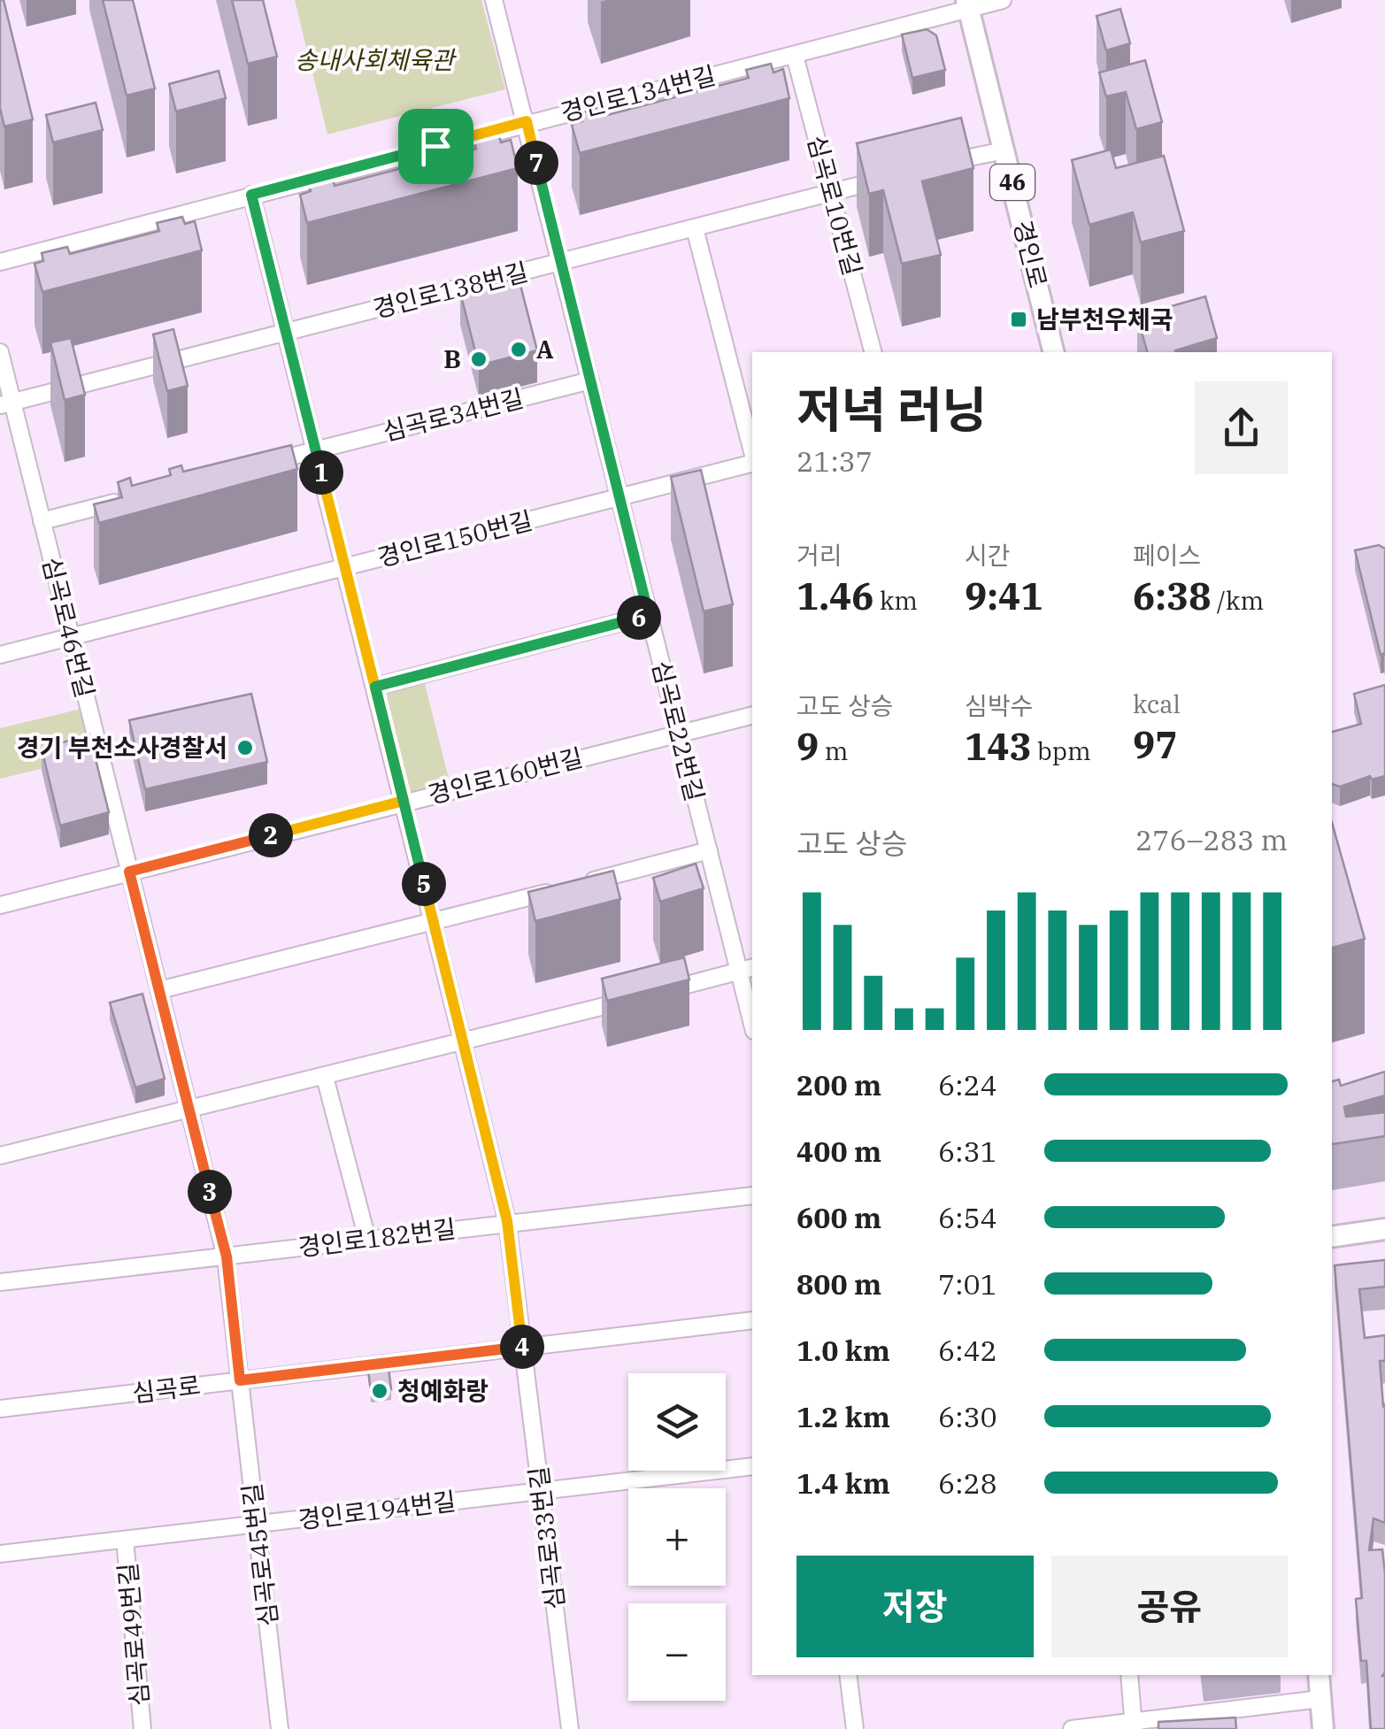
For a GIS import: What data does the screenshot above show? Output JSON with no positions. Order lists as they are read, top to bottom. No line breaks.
{"streets":{"main road":["46","경인로"],"street":["경인로134번길","심곡로10번길","경인로138번길","심곡로34번길","경인로150번길","심곡로46번길","심곡로22번길","경인로160번길","경인로182번길","심곡로","경인로194번길","심곡로33번길","심곡로45번길","심곡로49번길"]},"crossings":[["경인로134번길","심곡로10번길"],["경인로134번길","경인로"],["경인로134번길","심곡로22번길"],["심곡로10번길","경인로138번길"],["경인로138번길","심곡로46번길"],["경인로138번길","심곡로22번길"],["심곡로34번길","심곡로22번길"],["경인로150번길","심곡로46번길"],["경인로150번길","심곡로22번길"],["심곡로46번길","경인로160번길"],["심곡로46번길","경인로182번길"],["심곡로46번길","심곡로"],["심곡로46번길","심곡로45번길"],["심곡로22번길","경인로160번길"],["심곡로","심곡로33번길"],["심곡로","심곡로45번길"],["경인로194번길","심곡로33번길"],["경인로194번길","심곡로45번길"],["경인로194번길","심곡로49번길"]],"parks":["송내사회체육관"],"places":{"transit":["남부천우체국"],"other":["A","B","경기 부천소사경찰서","청예화랑"]},"page":{"pins":["7","1","6","2","5","3","4"],"heading":["저녁 러닝","21:37"],"stats":[["거리","1.46 km"],["시간","9:41"],["페이스","6:38 /km"],["고도 상승","9 m"],["심박수","143 bpm"],["kcal","97"]],"chart":["고도 상승","276–283 m"],"list":[{"name":"200 m","note":"6:24"},{"name":"400 m","note":"6:31"},{"name":"600 m","note":"6:54"},{"name":"800 m","note":"7:01"},{"name":"1.0 km","note":"6:42"},{"name":"1.2 km","note":"6:30"},{"name":"1.4 km","note":"6:28"}],"map_buttons":["+","−"],"buttons":["저장","공유"]}}
